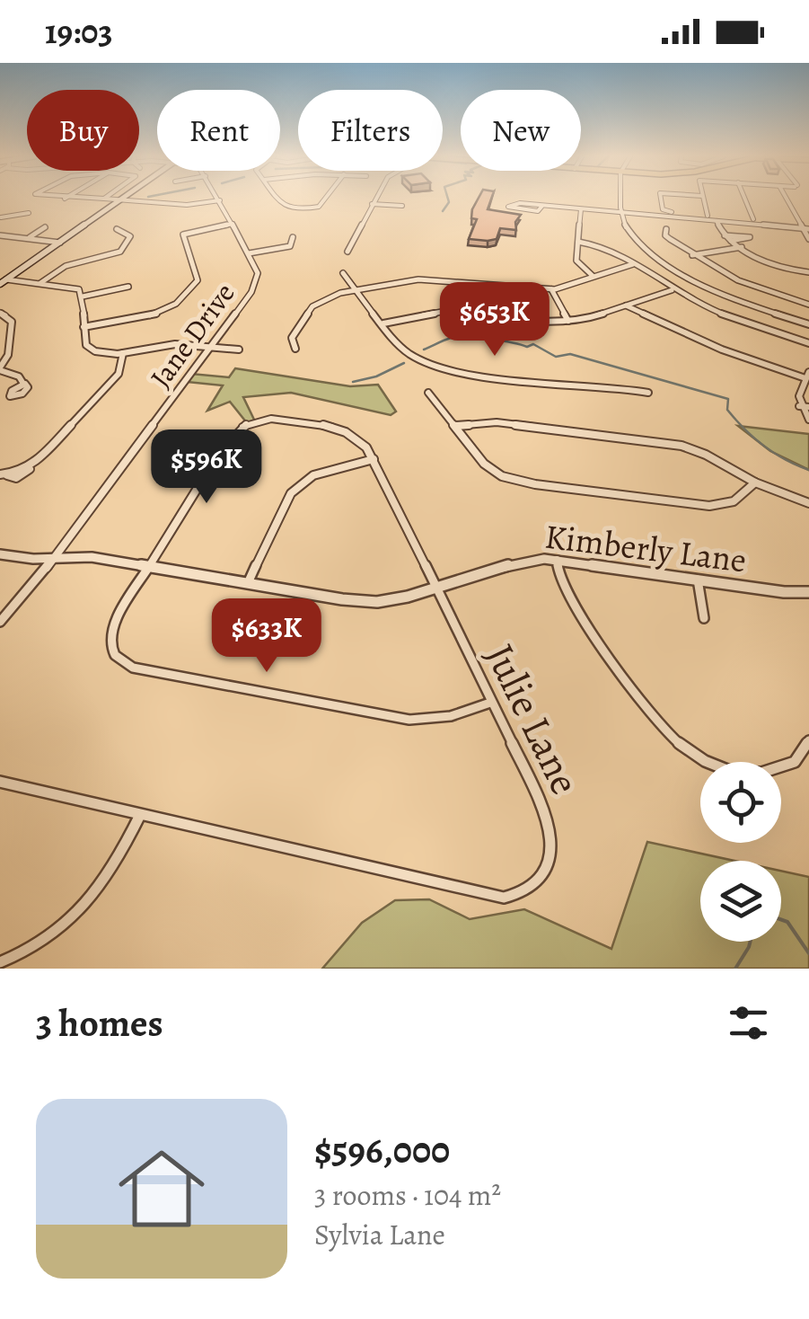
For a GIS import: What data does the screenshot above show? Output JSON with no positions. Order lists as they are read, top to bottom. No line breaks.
{"streets":{"street":["Jane Drive","Kimberly Lane","Julie Lane"]},"crossings":[["Jane Drive","Kimberly Lane"],["Kimberly Lane","Julie Lane"]],"page":{"status":"19:03","chip":["Buy","Rent","Filters","New"],"price":["$653K","$596K","$633K"],"heading":"3 homes","list":[{"name":"$596,000","note":"3 rooms · 104 m² · Sylvia Lane"}]}}
